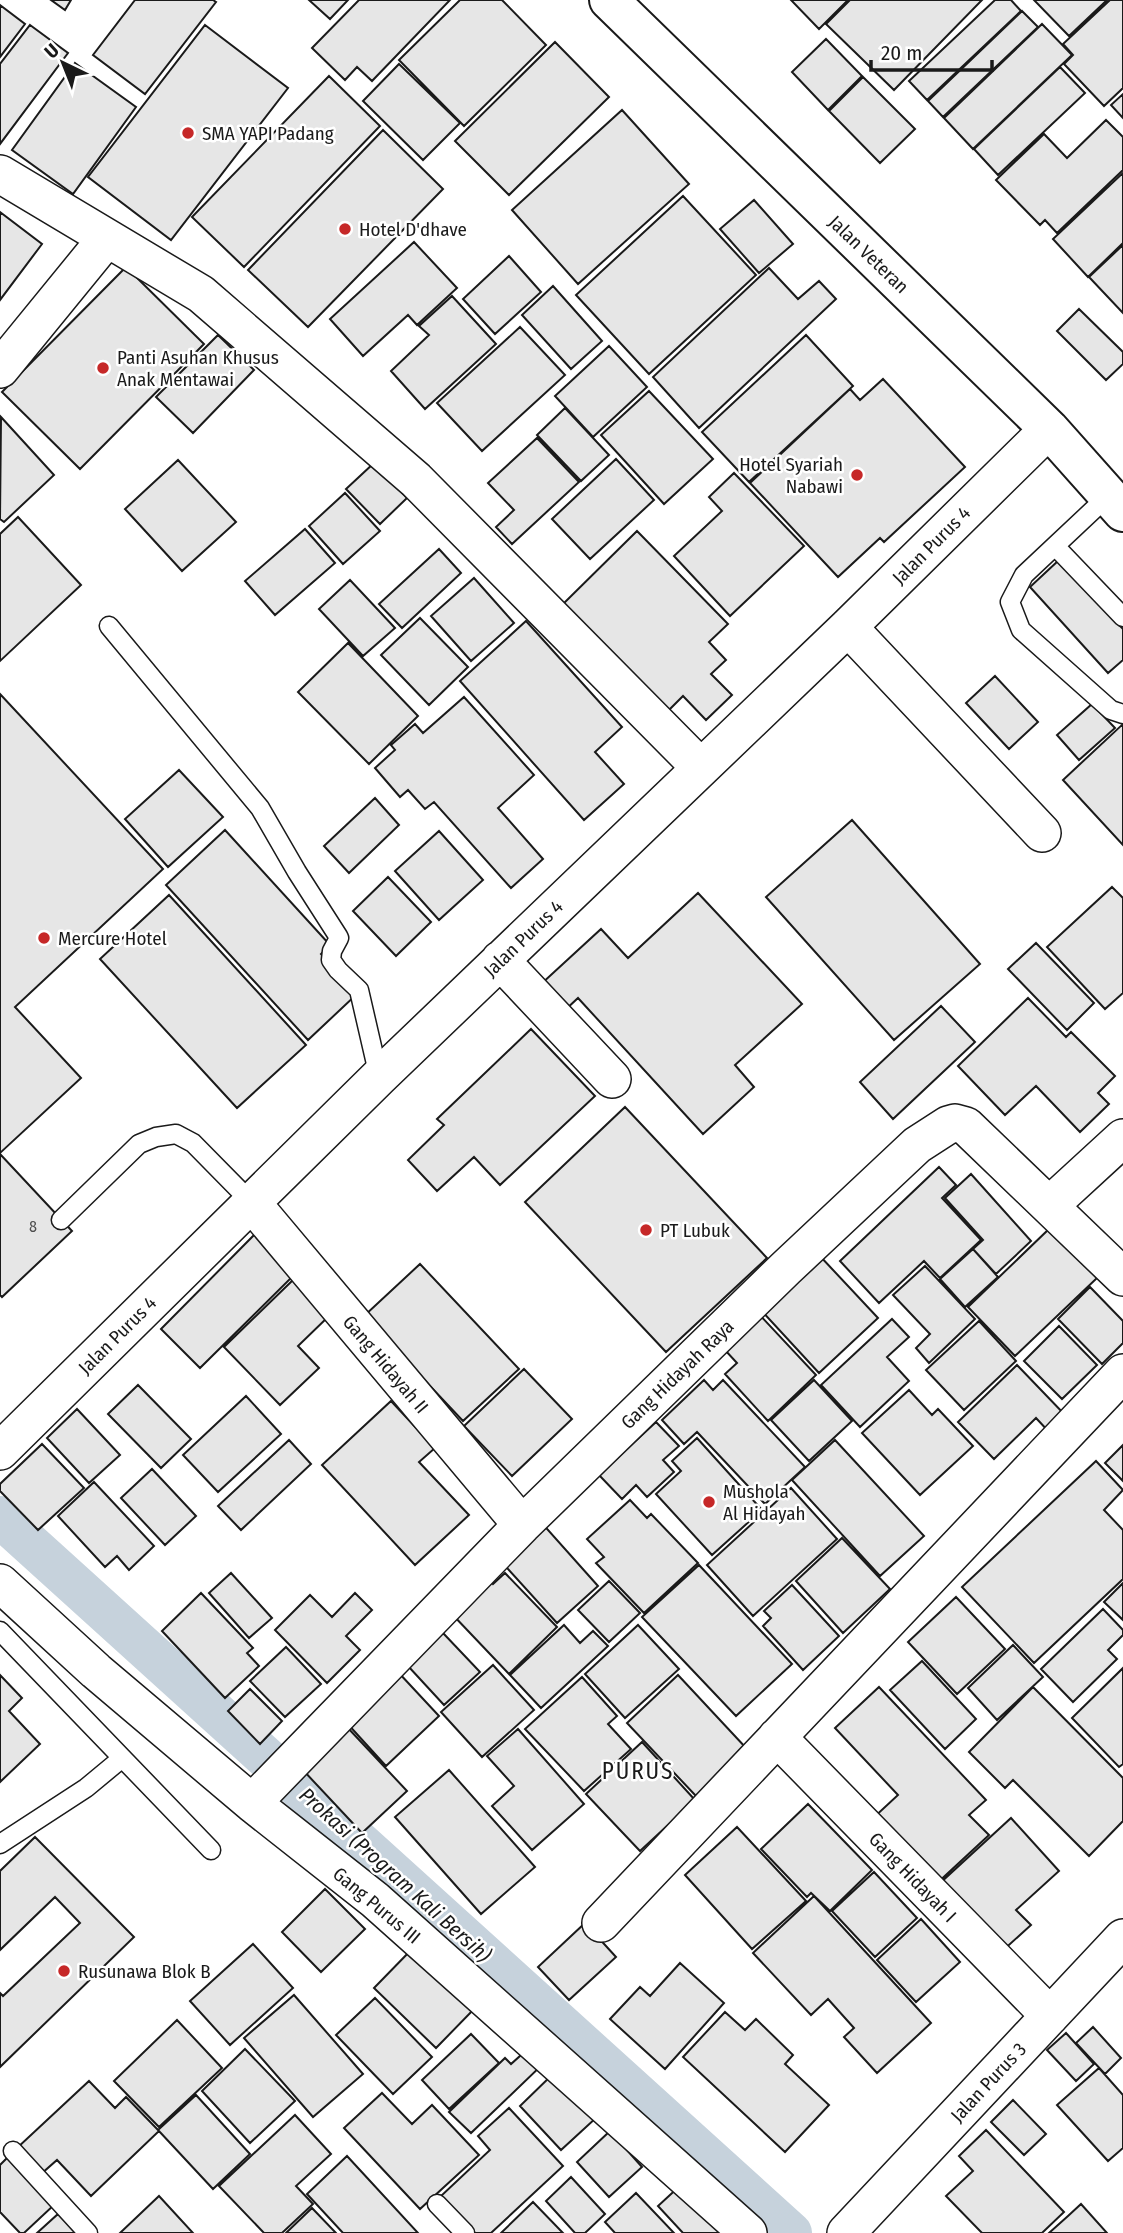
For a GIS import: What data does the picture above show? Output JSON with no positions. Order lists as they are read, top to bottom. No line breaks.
{"streets":{"main road":["Jalan Veteran"],"street":["Jalan Purus 4","Gang Hidayah II","Gang Hidayah Raya","Gang Hidayah I","Gang Purus III","Jalan Purus 3"]},"crossings":[["Jalan Veteran","Jalan Purus 4"],["Jalan Purus 4","Gang Hidayah II"],["Gang Hidayah II","Gang Hidayah Raya"],["Gang Hidayah Raya","Gang Purus III"],["Gang Hidayah I","Jalan Purus 3"]],"districts":["PURUS"],"water":["Prokasi (Program Kali Bersih)"],"places":["SMA YAPI Padang","Hotel D'dhave","Panti Asuhan Khusus Anak Mentawai","Hotel Syariah Nabawi","Mercure Hotel","PT Lubuk","Mushola Al Hidayah","Rusunawa Blok B"],"house_numbers":["8"],"scale_bar":"20 m","north":"top left"}
